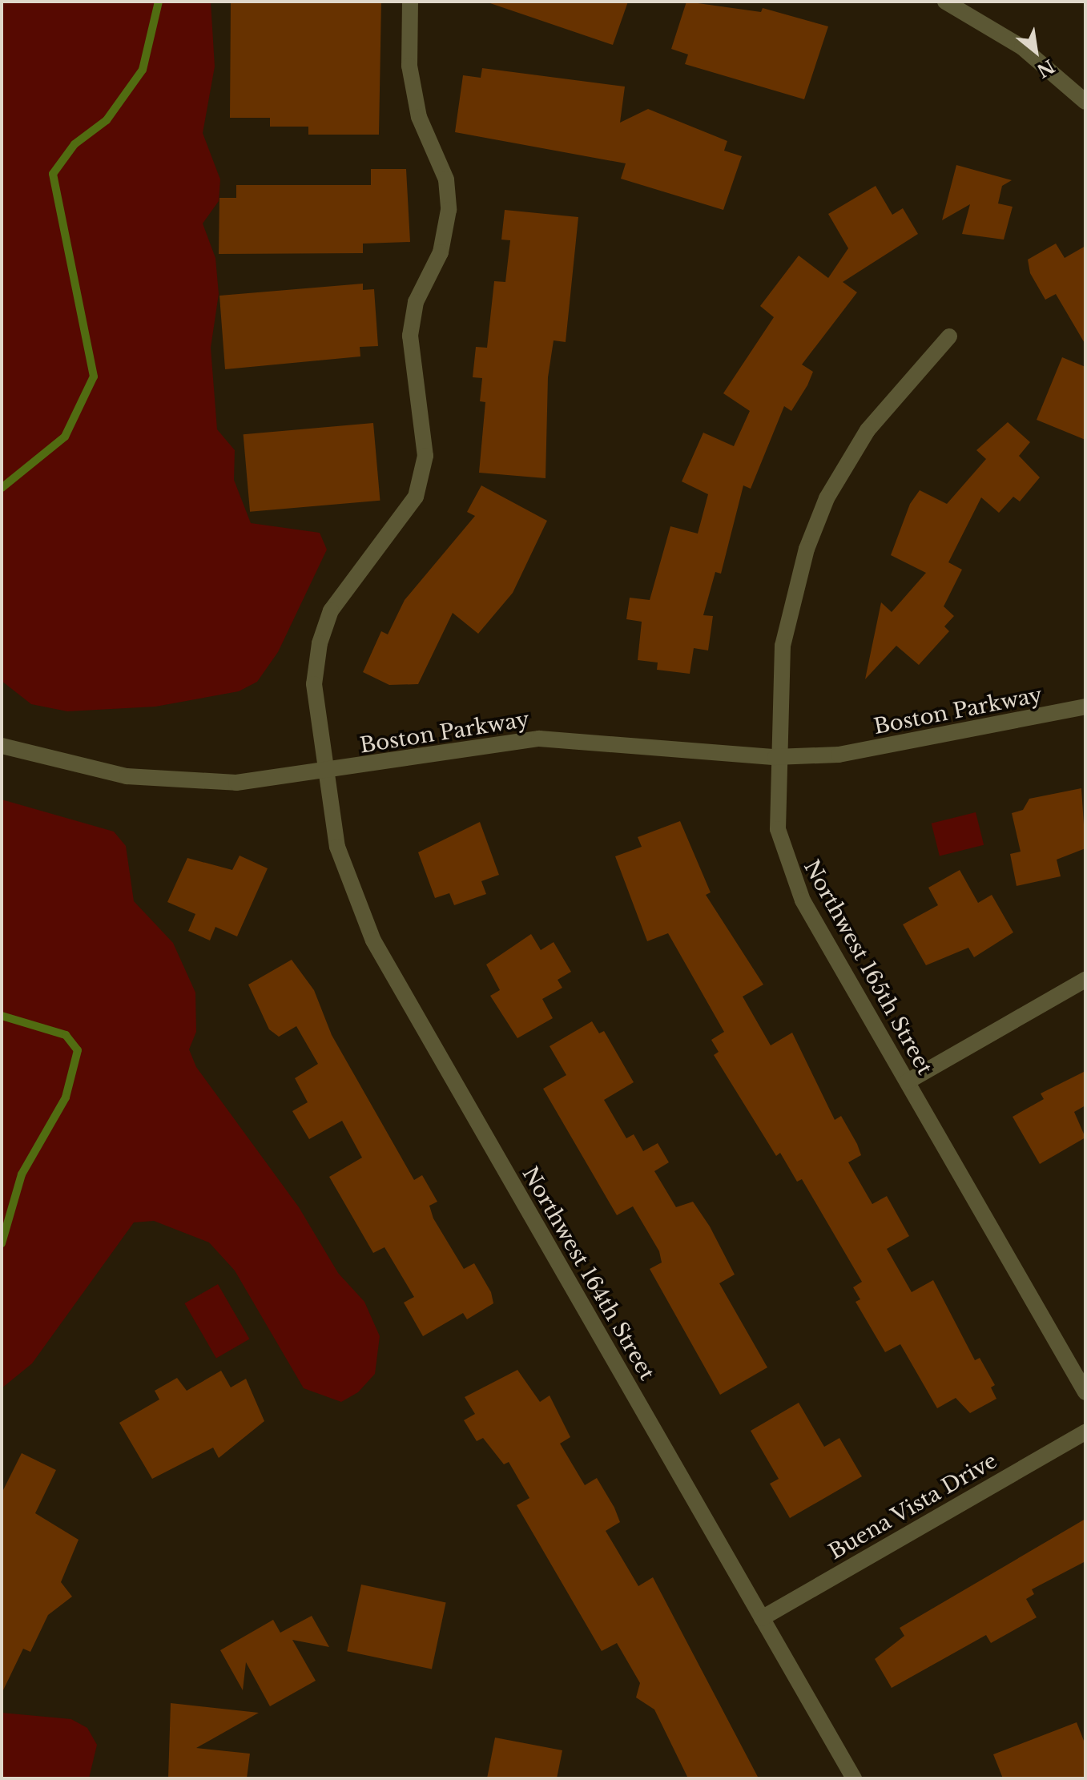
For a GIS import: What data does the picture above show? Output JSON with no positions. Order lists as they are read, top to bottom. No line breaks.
{"streets":{"street":["Boston Parkway","Northwest 165th Street","Northwest 164th Street","Buena Vista Drive"]},"crossings":[["Boston Parkway","Northwest 165th Street"],["Boston Parkway","Northwest 164th Street"],["Northwest 164th Street","Buena Vista Drive"]],"north":"bottom right"}
